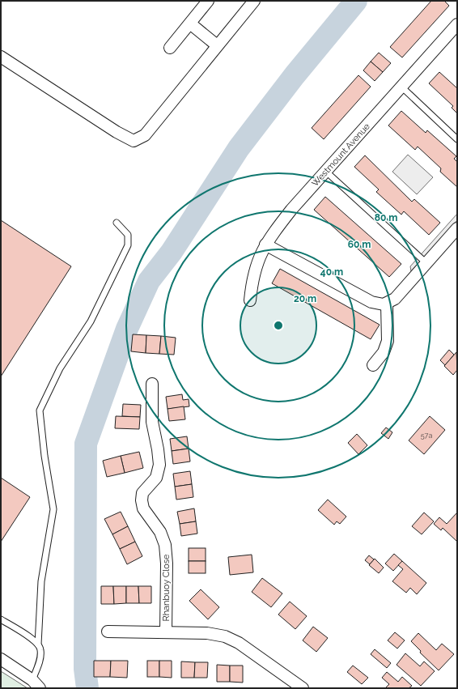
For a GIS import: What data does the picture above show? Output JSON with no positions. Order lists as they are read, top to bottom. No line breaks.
{"streets":{"street":["Westmount Avenue","Rhanbuoy Close"]},"house_numbers":["57a"],"rings":["80 m","60 m","40 m","20 m"]}
